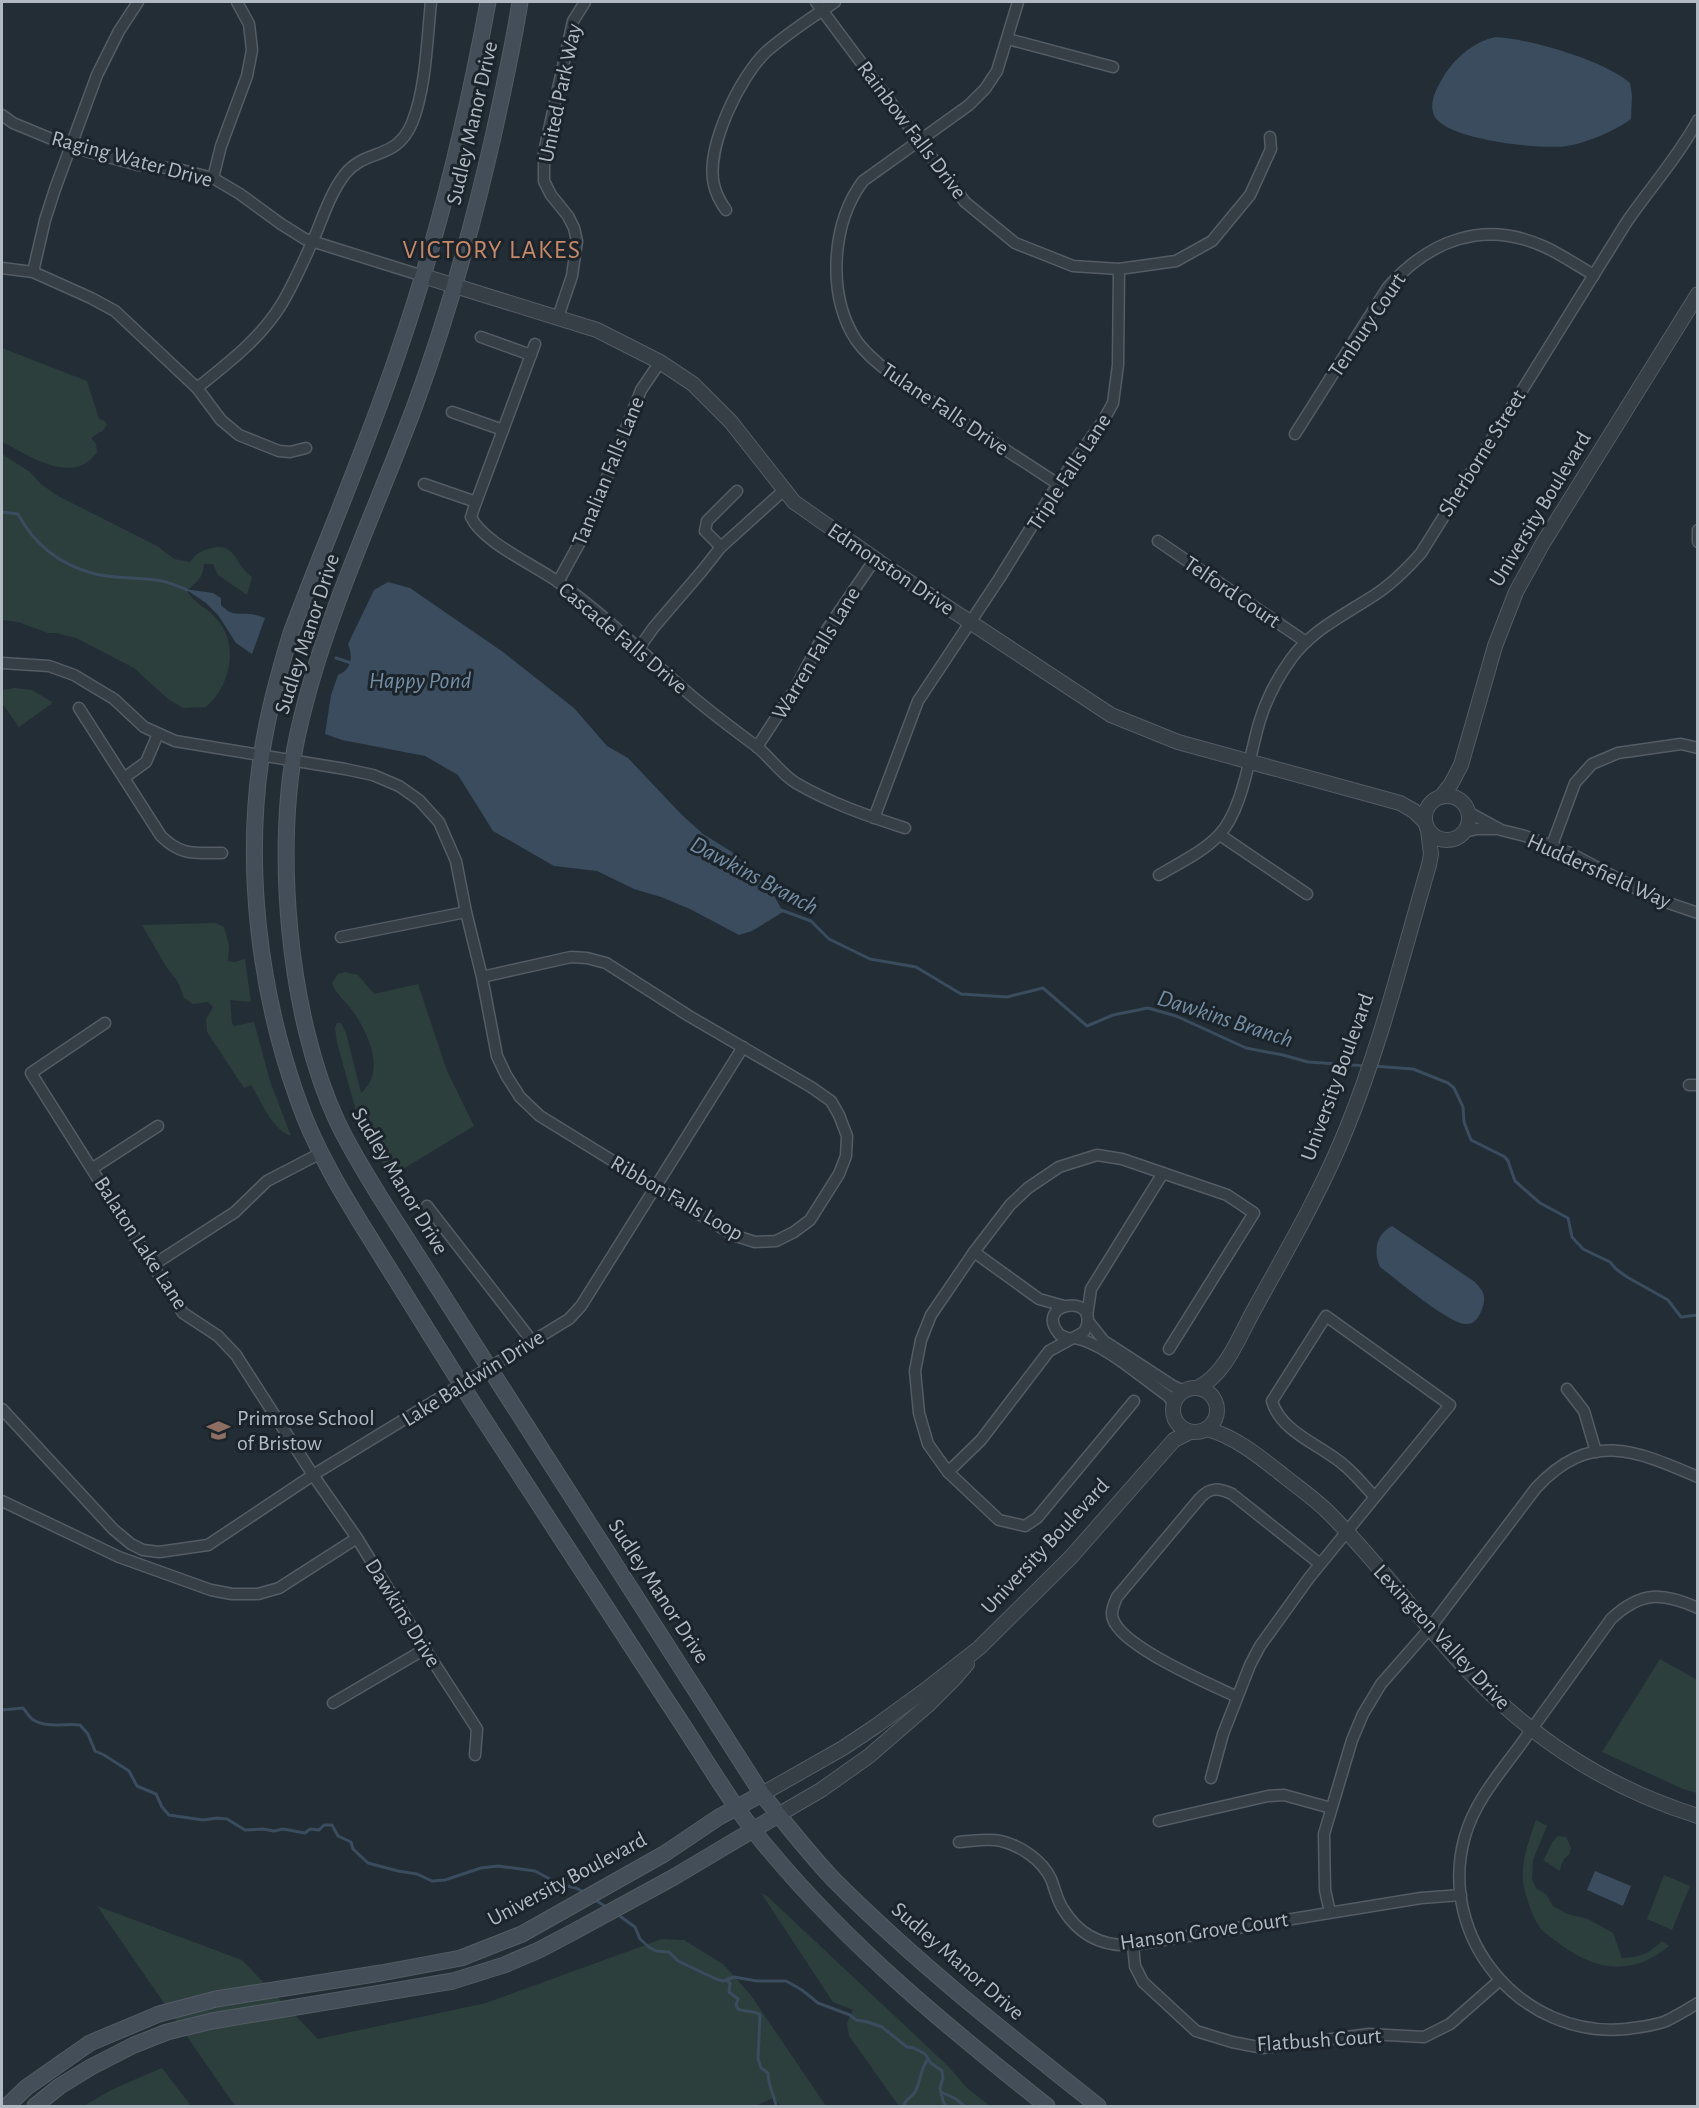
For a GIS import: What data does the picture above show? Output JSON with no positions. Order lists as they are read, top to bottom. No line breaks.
{"streets":{"main road":["Sudley Manor Drive","University Boulevard"],"street":["United Park Way","Rainbow Falls Drive","Raging Water Drive","Tenbury Court","Tulane Falls Drive","Sherborne Street","Tanalian Falls Lane","Triple Falls Lane","Edmonston Drive","Telford Court","Cascade Falls Drive","Warren Falls Lane","Huddersfield Way","Ribbon Falls Loop","Balaton Lake Lane","Lake Baldwin Drive","Dawkins Drive","Lexington Valley Drive","Hanson Grove Court","Flatbush Court"]},"crossings":[["United Park Way","Edmonston Drive"],["Sudley Manor Drive","Raging Water Drive"],["Sudley Manor Drive","University Boulevard"],["Sudley Manor Drive","Edmonston Drive"],["Sudley Manor Drive","Ribbon Falls Loop"],["Sudley Manor Drive","Lake Baldwin Drive"],["Rainbow Falls Drive","Tulane Falls Drive"],["Rainbow Falls Drive","Triple Falls Lane"],["Raging Water Drive","Edmonston Drive"],["Tenbury Court","Sherborne Street"],["Tulane Falls Drive","Triple Falls Lane"],["Sherborne Street","Edmonston Drive"],["Sherborne Street","Telford Court"],["Tanalian Falls Lane","Edmonston Drive"],["Tanalian Falls Lane","Cascade Falls Drive"],["Triple Falls Lane","Edmonston Drive"],["Triple Falls Lane","Cascade Falls Drive"],["University Boulevard","Edmonston Drive"],["University Boulevard","Huddersfield Way"],["University Boulevard","Lexington Valley Drive"],["Edmonston Drive","Warren Falls Lane"],["Edmonston Drive","Huddersfield Way"],["Cascade Falls Drive","Warren Falls Lane"],["Ribbon Falls Loop","Lake Baldwin Drive"],["Balaton Lake Lane","Lake Baldwin Drive"],["Balaton Lake Lane","Dawkins Drive"],["Lake Baldwin Drive","Dawkins Drive"],["Hanson Grove Court","Flatbush Court"]],"districts":["VICTORY LAKES"],"water":["Happy Pond","Dawkins Branch"],"places":{"school or university":["Primrose School of Bristow"]}}
